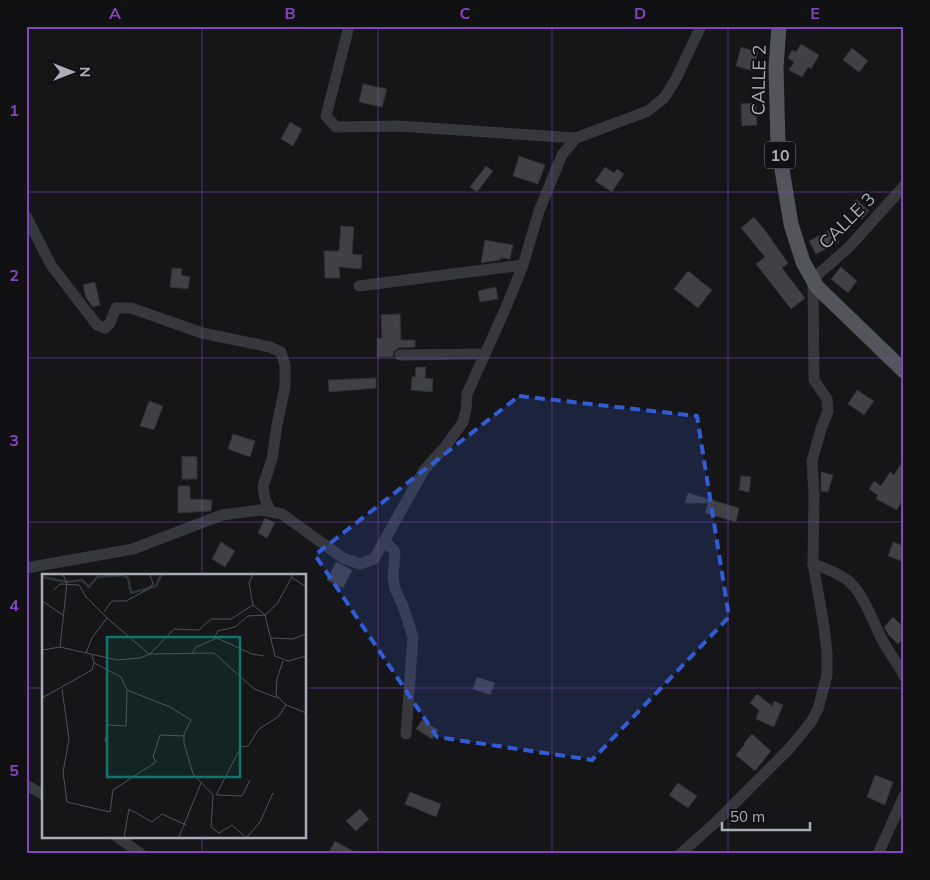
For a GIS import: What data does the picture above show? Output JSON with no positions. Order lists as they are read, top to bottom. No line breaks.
{"streets":{"main road":["CALLE 2","10"],"street":["CALLE 3"]},"crossings":[["CALLE 2","10"],["CALLE 2","CALLE 3"],["10","CALLE 3"]],"scale_bar":"50 m","north":"right","grid":{"columns":["A","B","C","D","E"],"rows":["1","2","3","4","5"]}}
